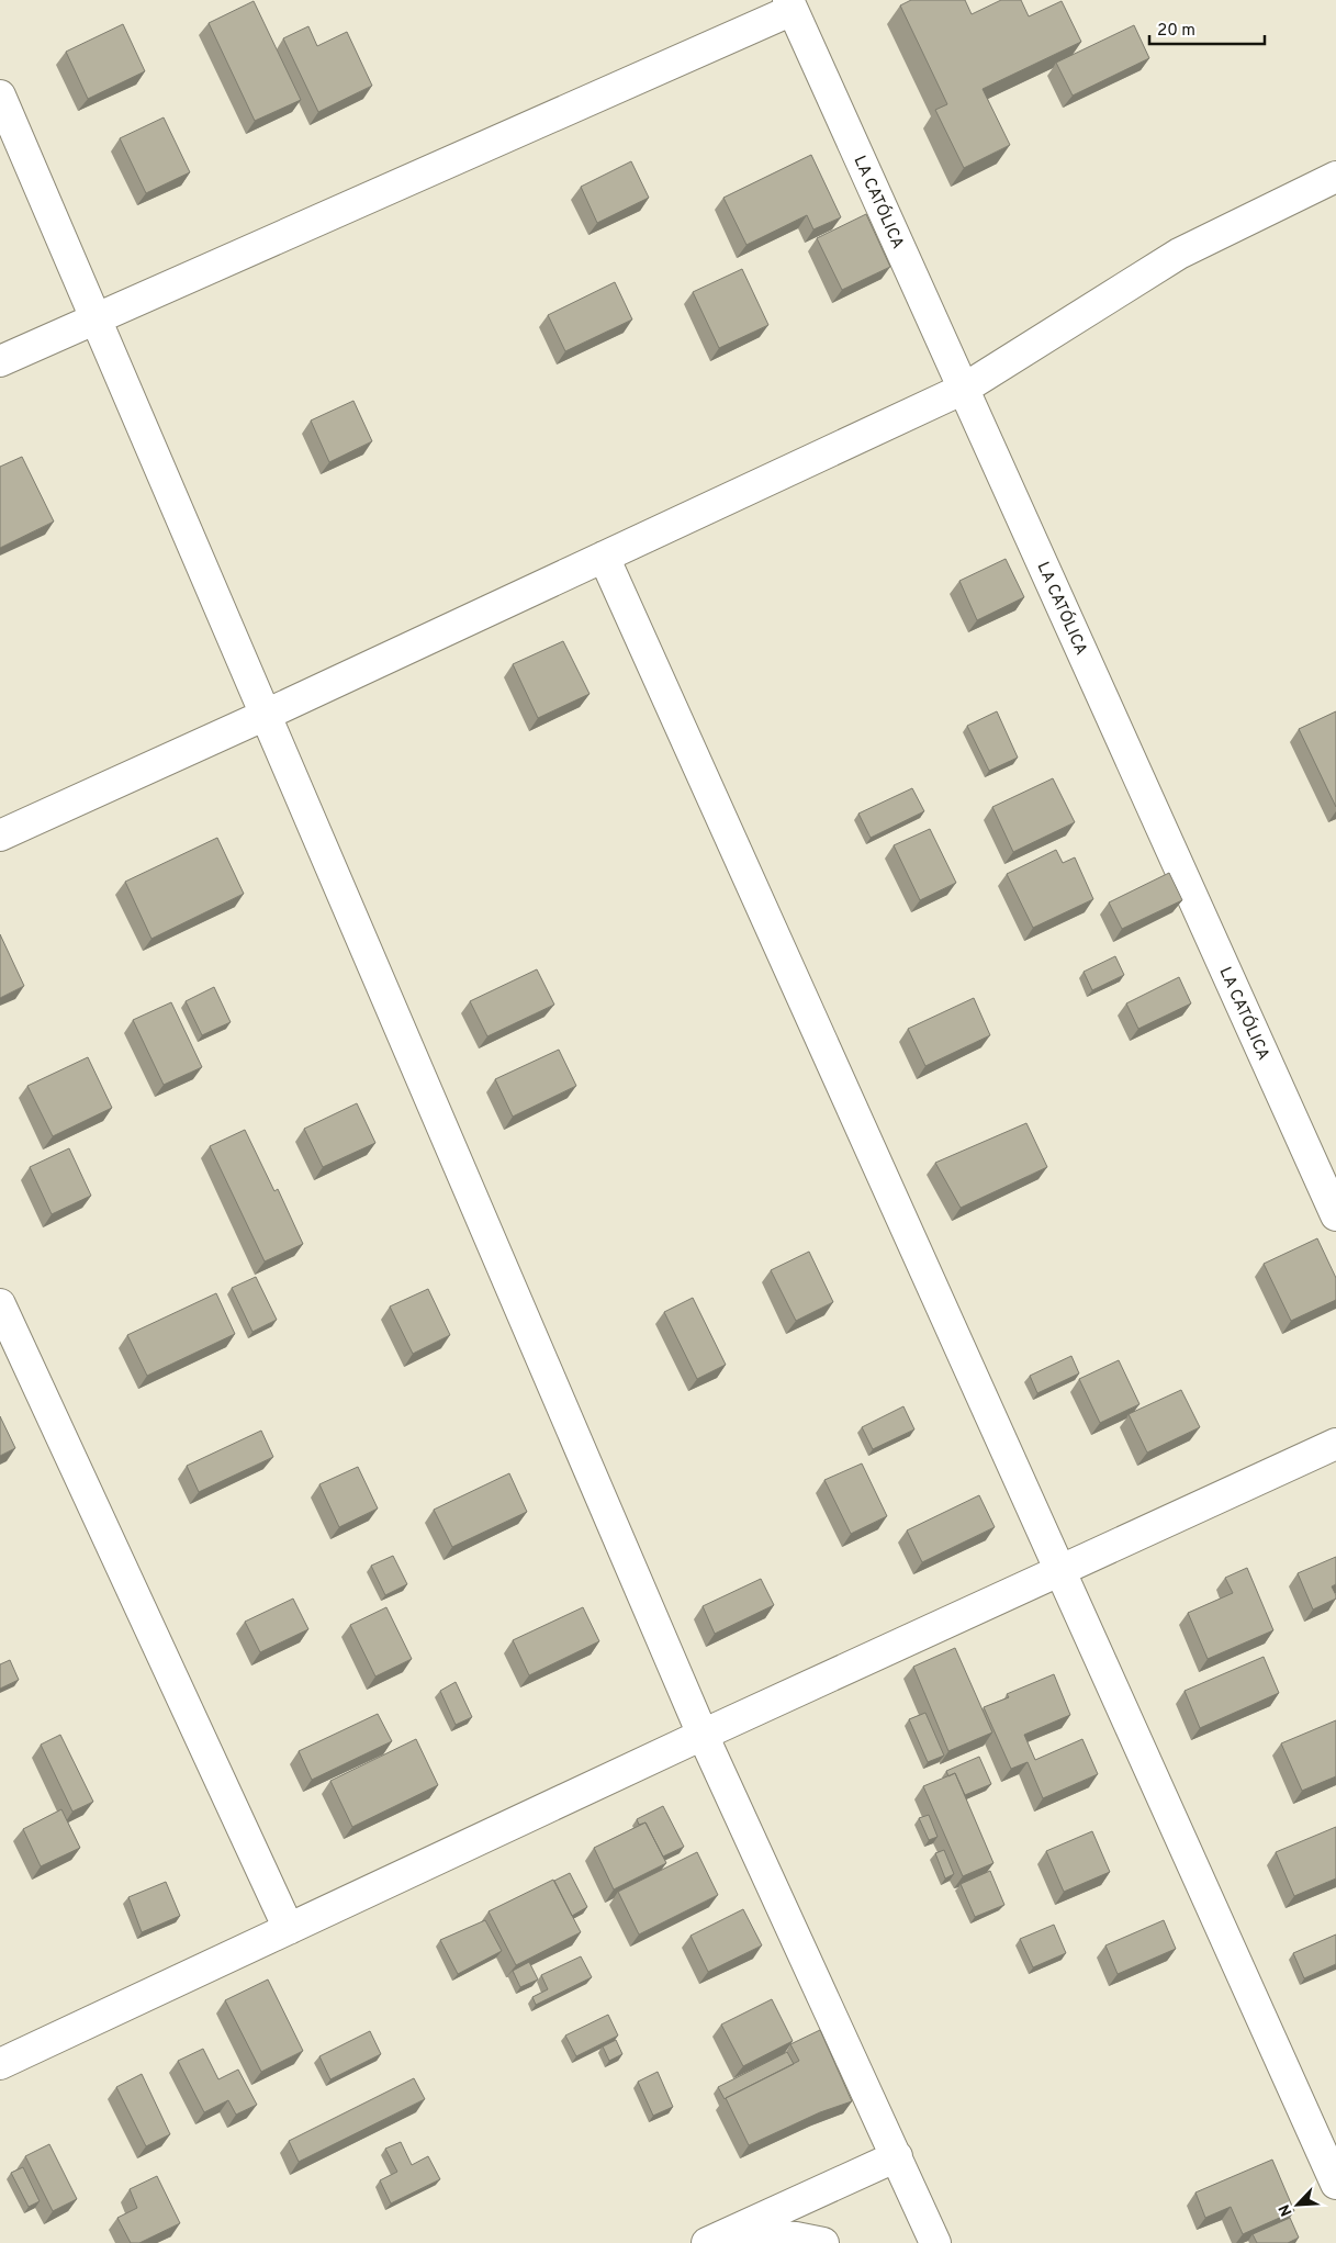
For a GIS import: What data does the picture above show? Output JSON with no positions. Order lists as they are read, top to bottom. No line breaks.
{"streets":{"street":["LA CATÓLICA"]},"scale_bar":"20 m","north":"bottom left"}
